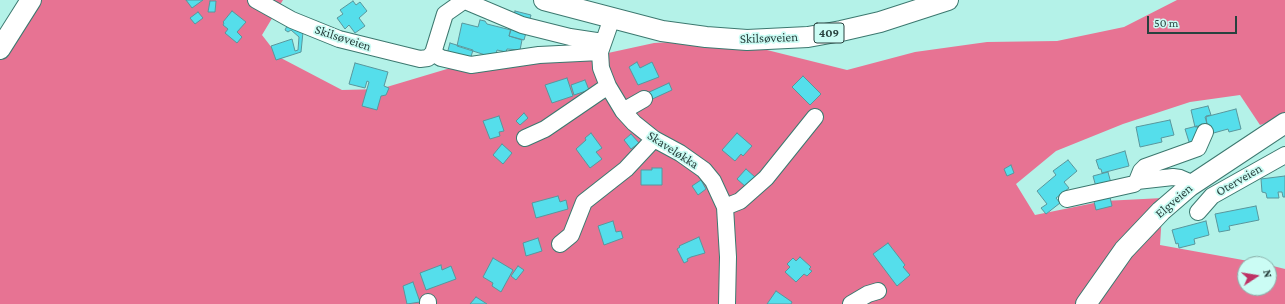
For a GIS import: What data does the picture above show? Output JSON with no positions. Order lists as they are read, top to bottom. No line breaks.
{"streets":{"main road":["409","Skilsøveien","Elgveien"],"street":["Skaveløkka","Oterveien"]},"scale_bar":"50 m","north":"right"}
